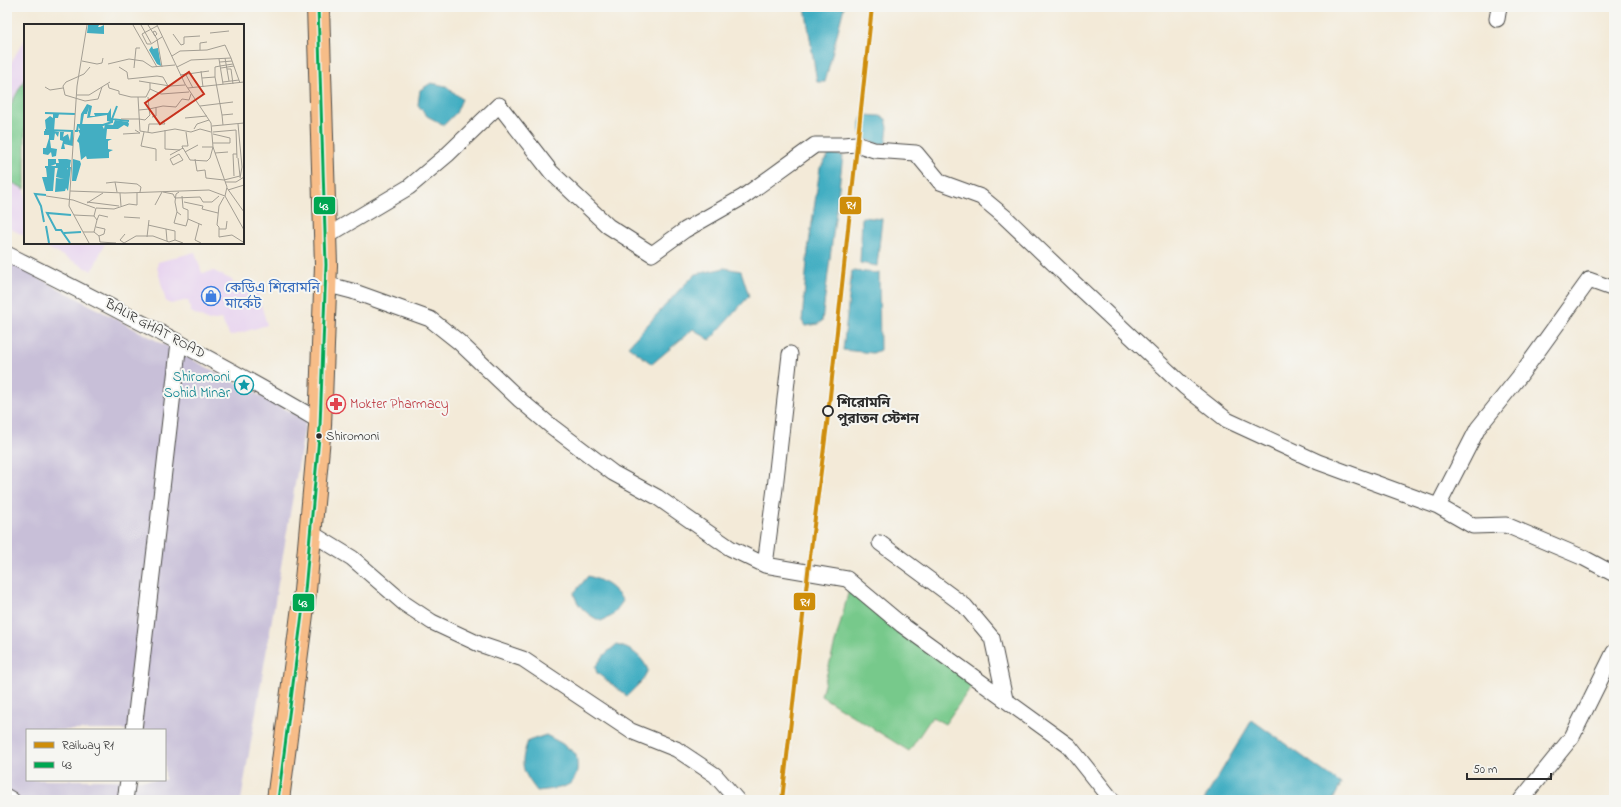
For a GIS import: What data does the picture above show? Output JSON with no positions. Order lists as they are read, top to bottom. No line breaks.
{"streets":{"street":["BALIR GHAT ROAD"]},"places":{"shop":["কেডিএ শিরোমনি মার্কেট"],"place":["Shiromoni Sohid Minar"],"pharmacy":["Mokter Pharmacy"],"other":["শিরোমনি পুরাতন স্টেশন","Shiromoni"]},"lines":["rail line R1","transit line 43"],"legend":["Railway R1","43"],"scale_bar":"50 m"}
